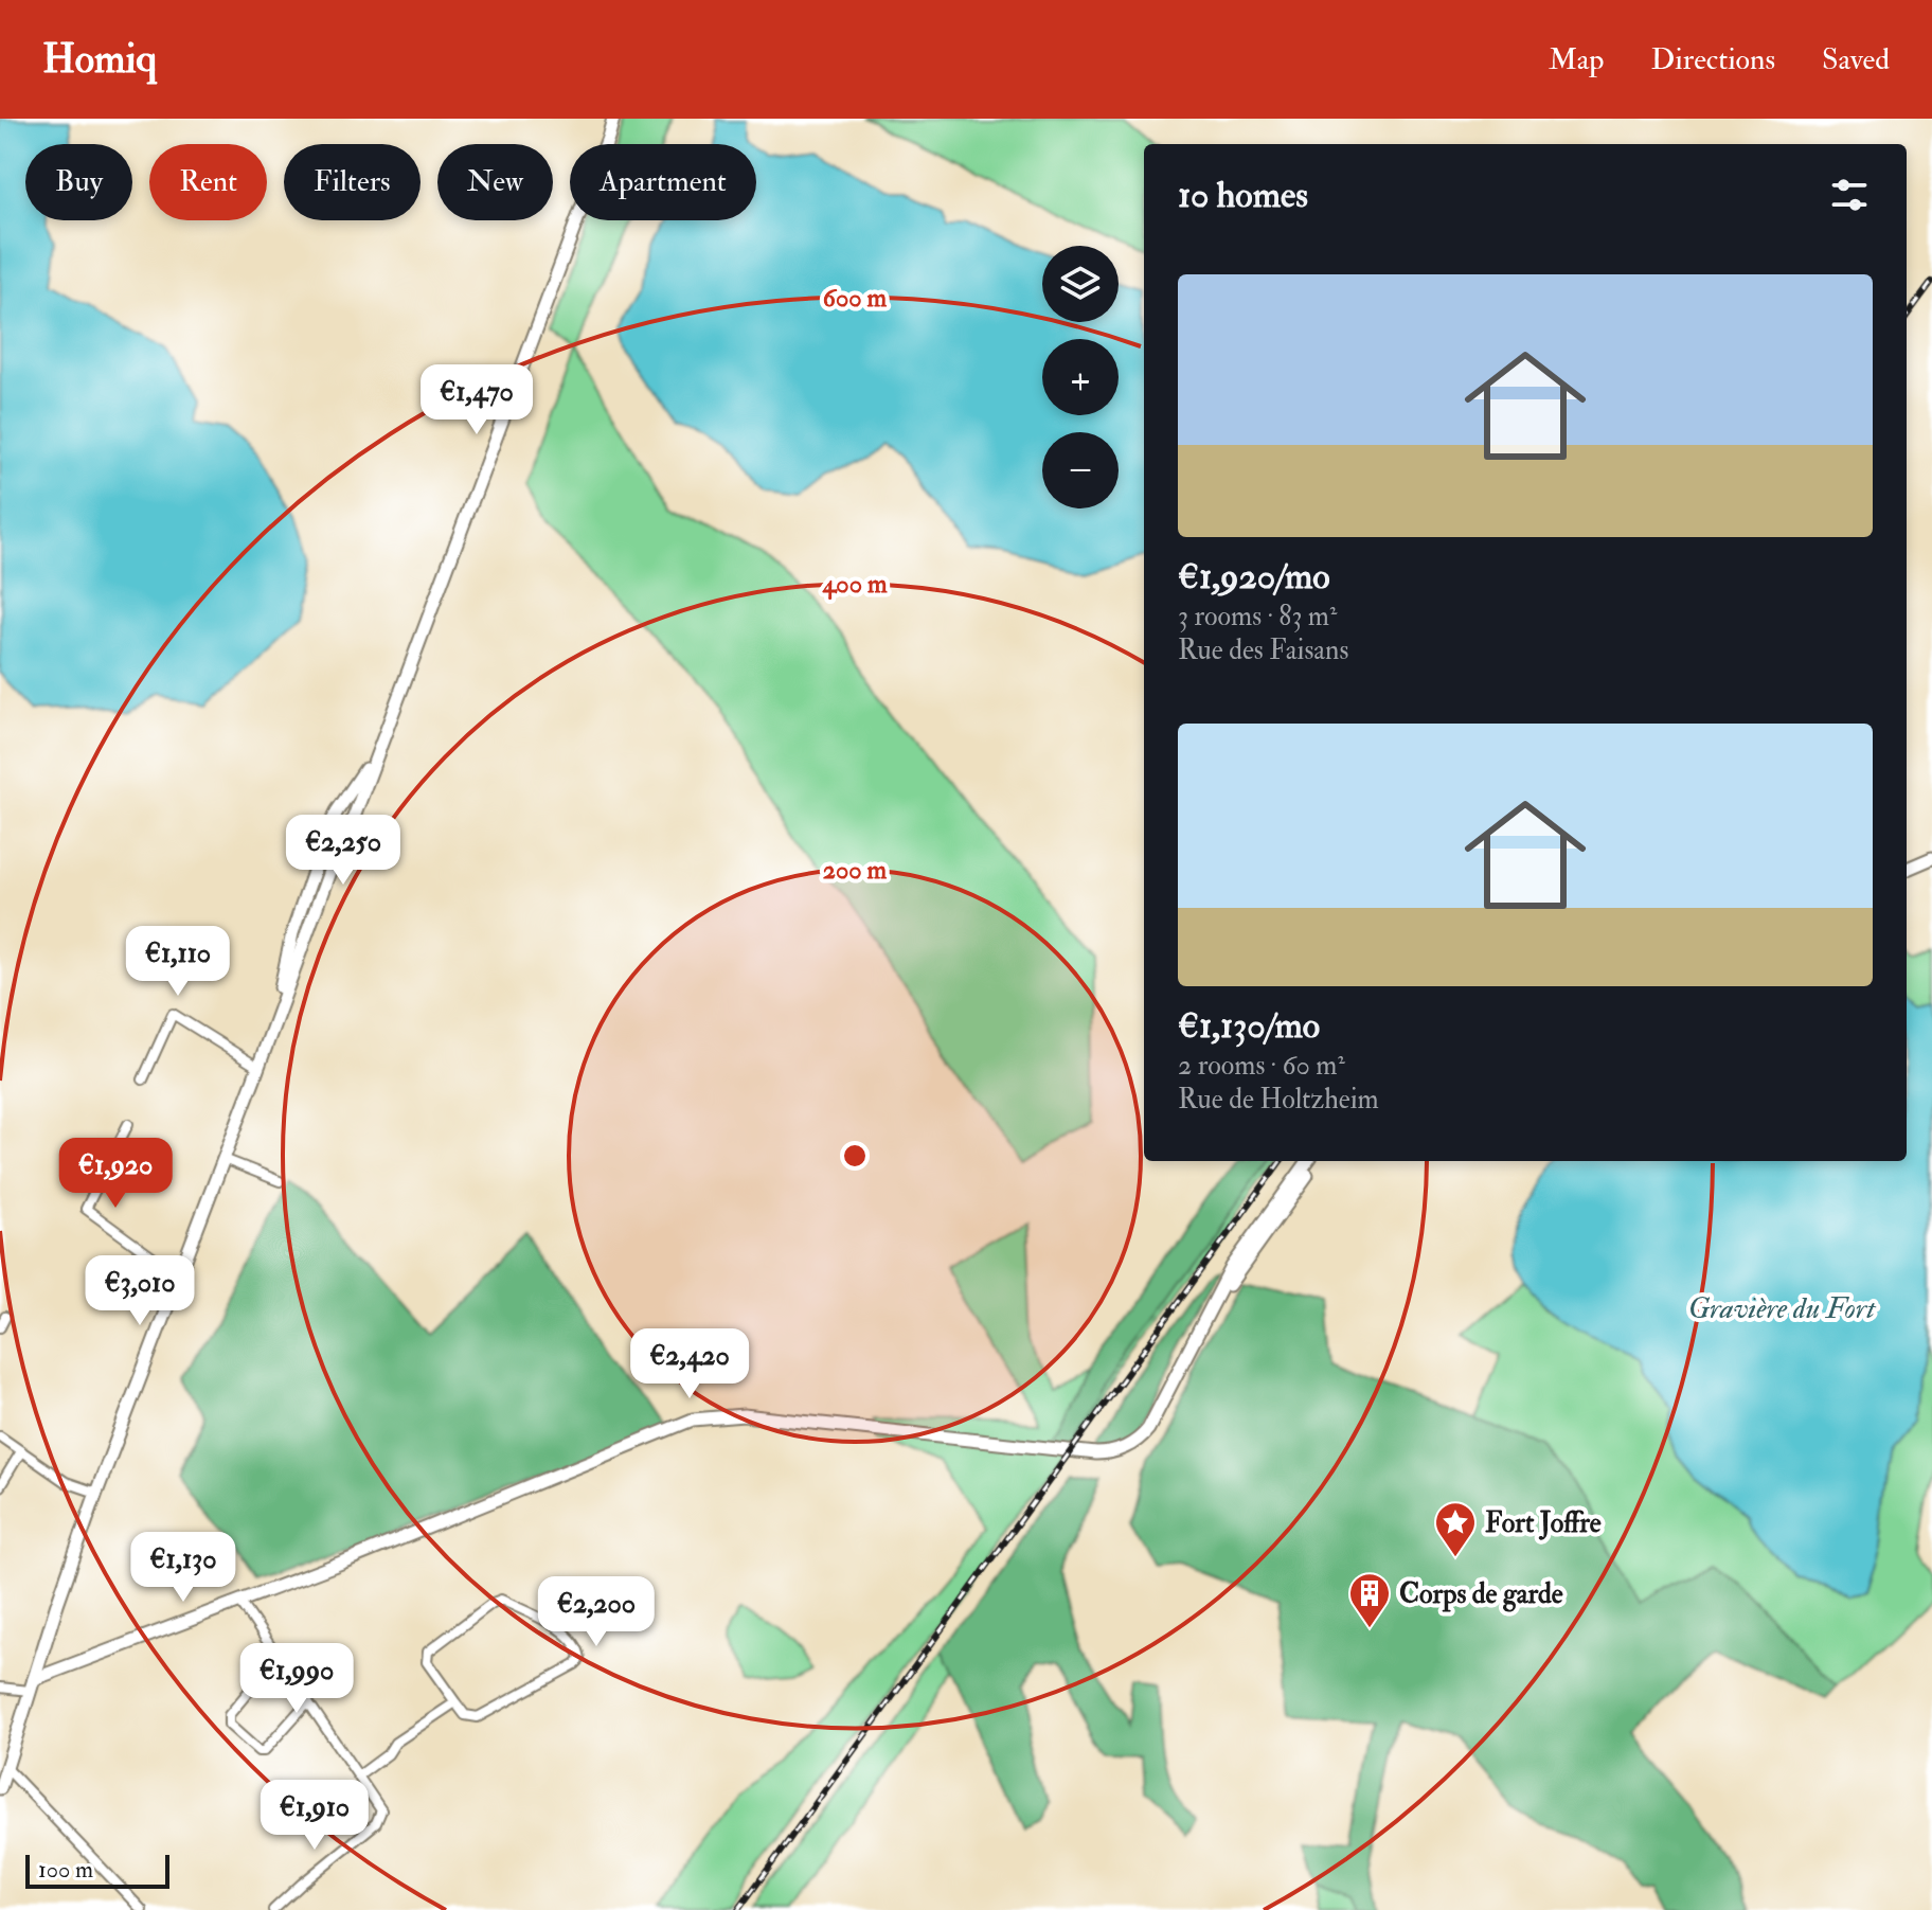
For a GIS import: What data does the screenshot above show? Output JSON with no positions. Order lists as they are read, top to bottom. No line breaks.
{"water":["Gravière du Fort"],"places":{"place":["Fort Joffre"],"building":["Corps de garde"]},"scale_bar":"100 m","page":{"header":"Homiq","nav":["Map","Directions","Saved"],"chip":["Buy","Rent","Filters","New","Apartment"],"heading":"10 homes","map_buttons":["+","−"],"list":[{"name":"€1,920/mo","note":"3 rooms · 83 m² · Rue des Faisans"},{"name":"€1,130/mo","note":"2 rooms · 60 m² · Rue de Holtzheim"}],"price":["€1,470","€2,250","€1,110","€1,920","€3,010","€2,420","€1,130","€2,200","€1,990","€1,910"],"scale":"100 m"},"rings":["600 m","400 m","200 m"]}
